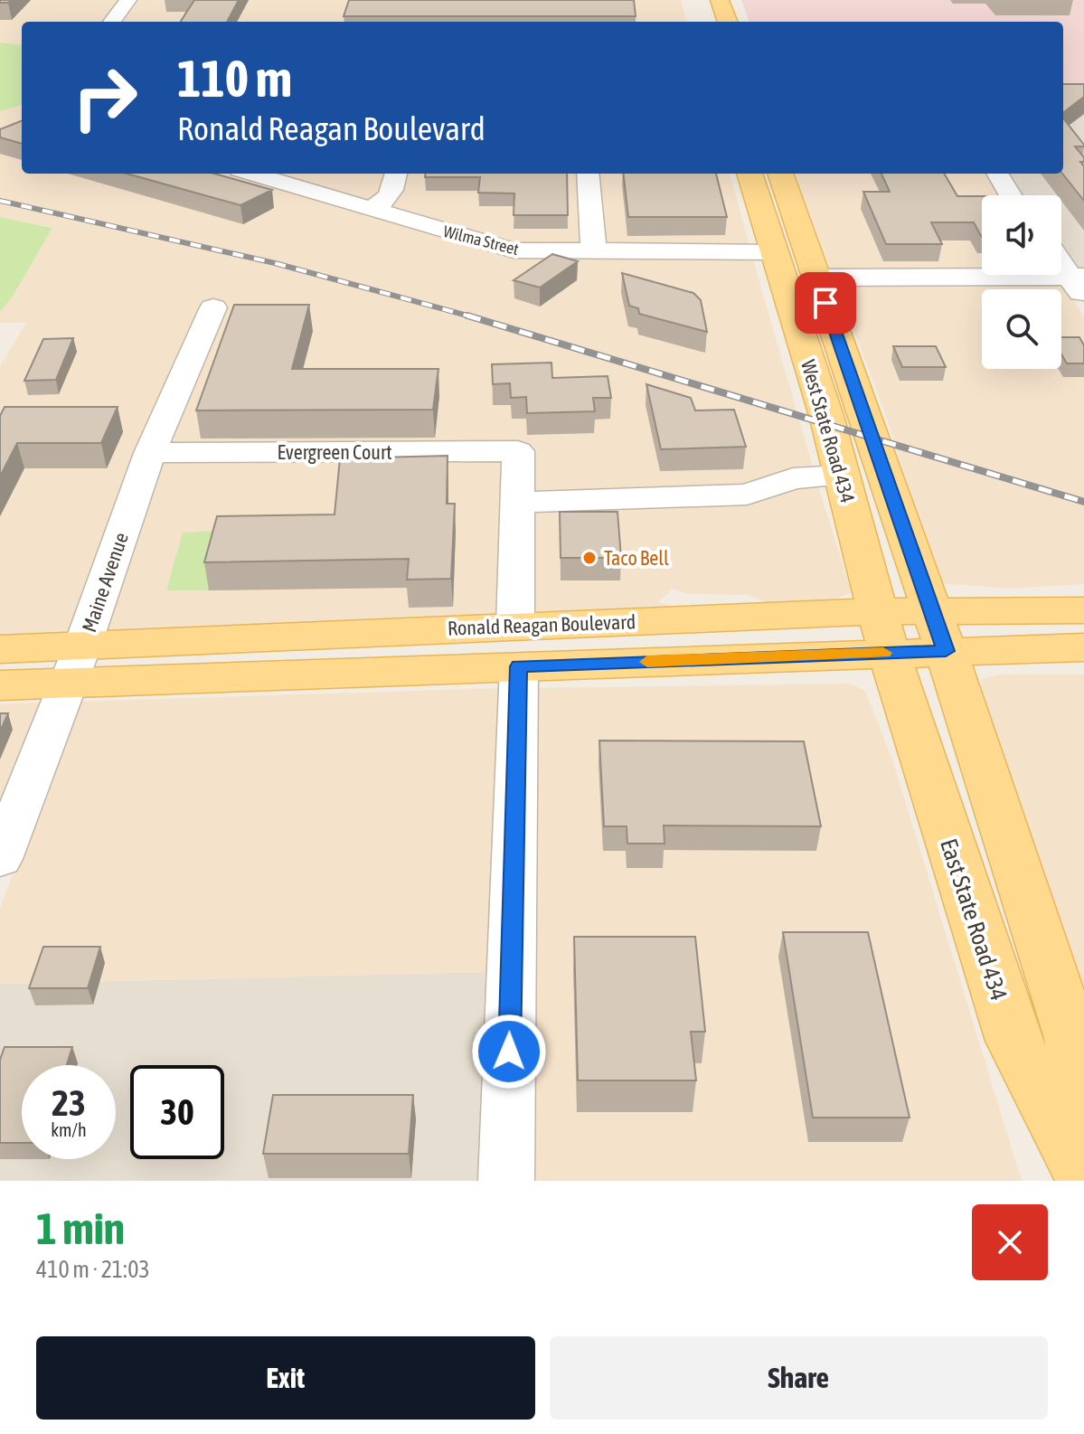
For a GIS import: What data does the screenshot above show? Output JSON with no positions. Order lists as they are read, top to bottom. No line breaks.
{"streets":{"main road":["West State Road 434","Ronald Reagan Boulevard","East State Road 434"],"street":["Wilma Street","Evergreen Court","Maine Avenue"]},"crossings":[["Wilma Street","West State Road 434"],["West State Road 434","Ronald Reagan Boulevard"],["West State Road 434","East State Road 434"],["Evergreen Court","Maine Avenue"],["Maine Avenue","Ronald Reagan Boulevard"],["Ronald Reagan Boulevard","East State Road 434"]],"places":["Taco Bell"],"page":{"turn":["110 m","Ronald Reagan Boulevard"],"speed":"23 km/h","limit":"30","heading":["1 min","410 m · 21:03"],"buttons":["Exit","Share"]}}
